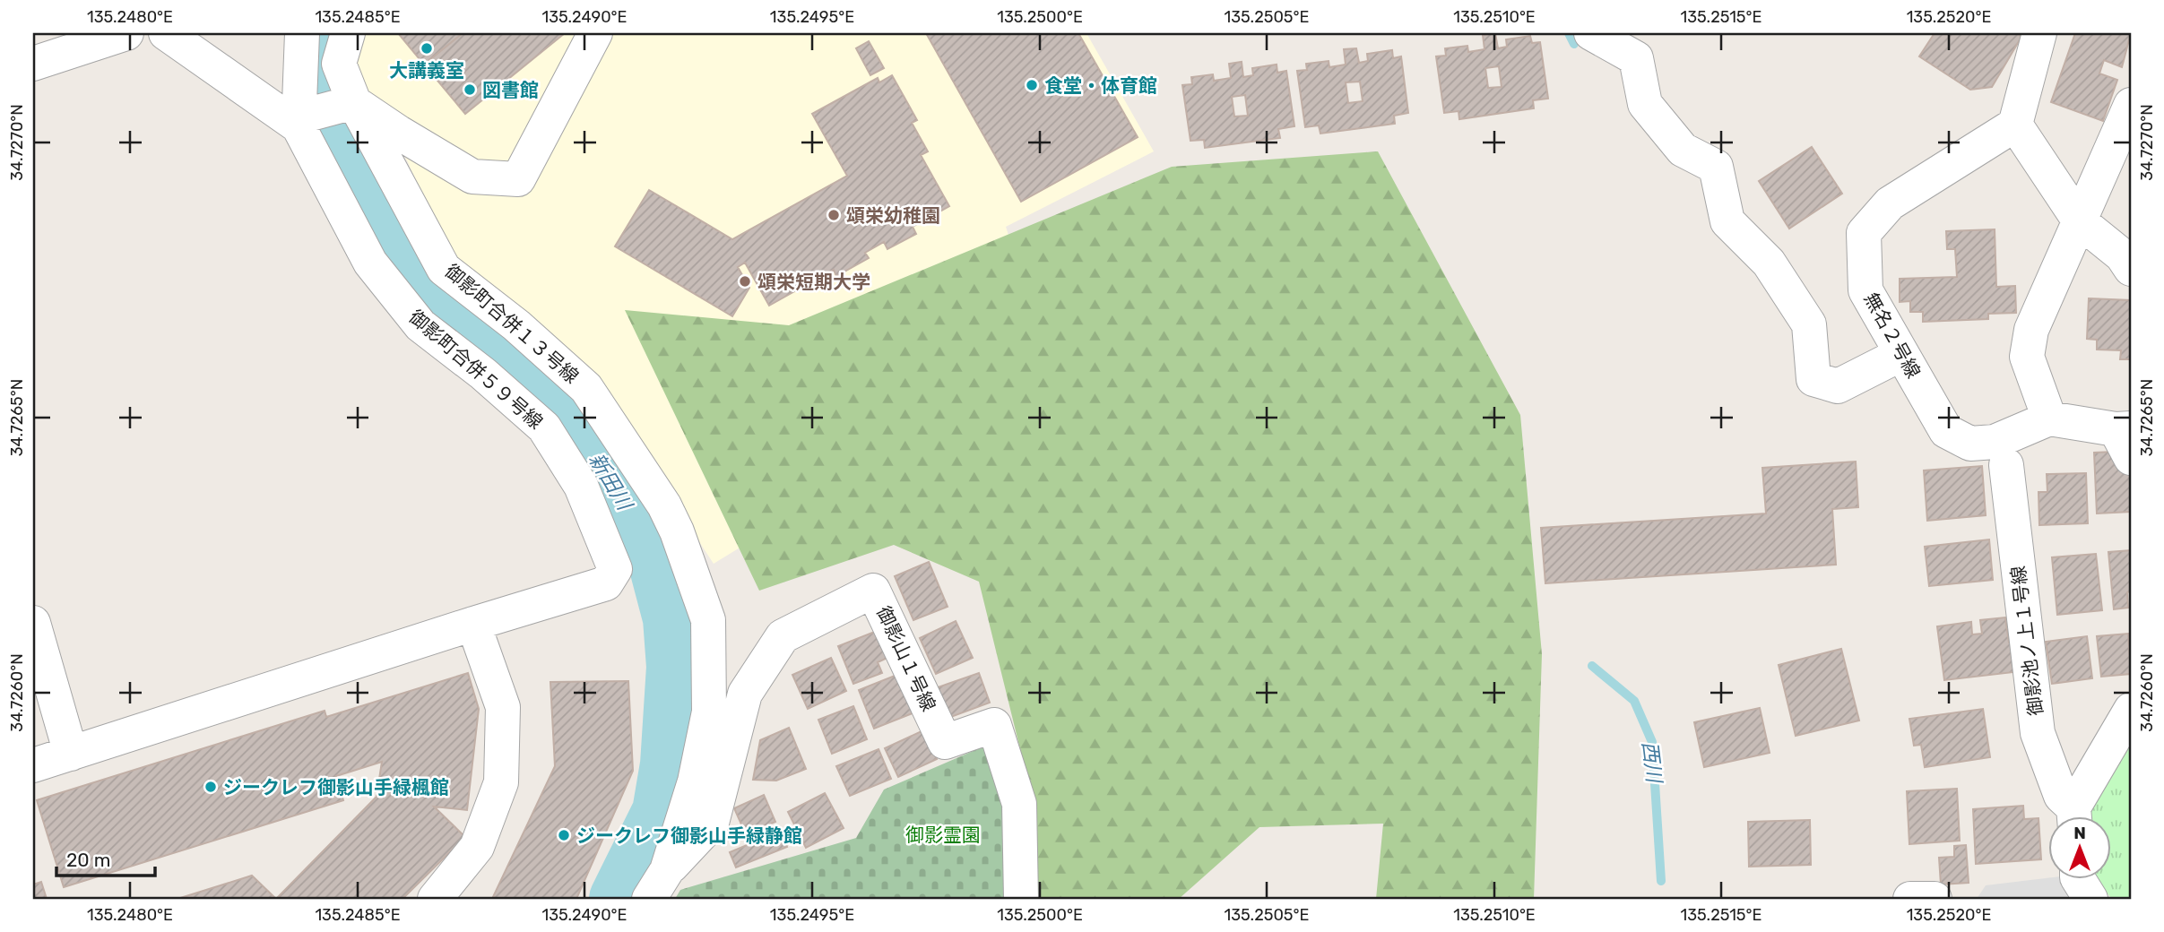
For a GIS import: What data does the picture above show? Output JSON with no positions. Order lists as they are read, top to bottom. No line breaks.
{"streets":{"street":["御影町合併１３号線","無名２号線","御影町合併５９号線","御影池ノ上１号線","御影山１号線"]},"crossings":[["御影町合併１３号線","御影山１号線"]],"water":["新田川","西川"],"parks":["御影霊園"],"places":["大講義室","食堂・体育館","図書館","頌栄幼稚園","頌栄短期大学","ジークレフ御影山手緑楓館","ジークレフ御影山手緑静館"],"scale_bar":"20 m","north":"top","coordinates":["135.2480°E","135.2485°E","135.2490°E","135.2495°E","135.2500°E","135.2505°E","135.2510°E","135.2515°E","135.2520°E","34.7270°N","34.7265°N","34.7260°N"]}
